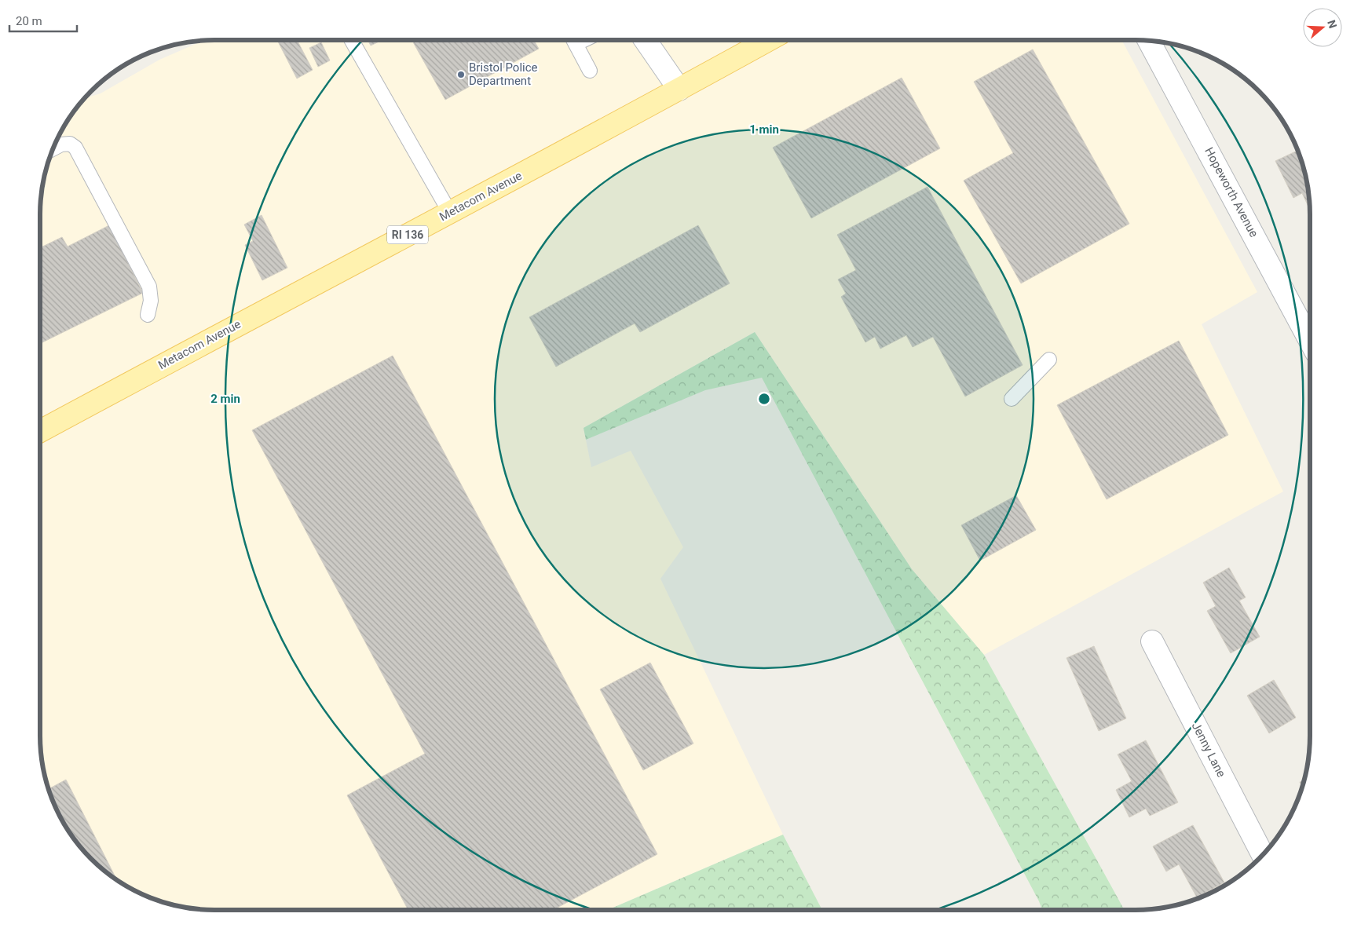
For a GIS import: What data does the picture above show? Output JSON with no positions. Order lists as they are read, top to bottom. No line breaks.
{"streets":{"main road":["Metacom Avenue","RI 136"],"street":["Hopeworth Avenue","Jenny Lane"]},"places":["Bristol Police Department"],"scale_bar":"20 m","north":"right","rings":["1 min","2 min"]}
